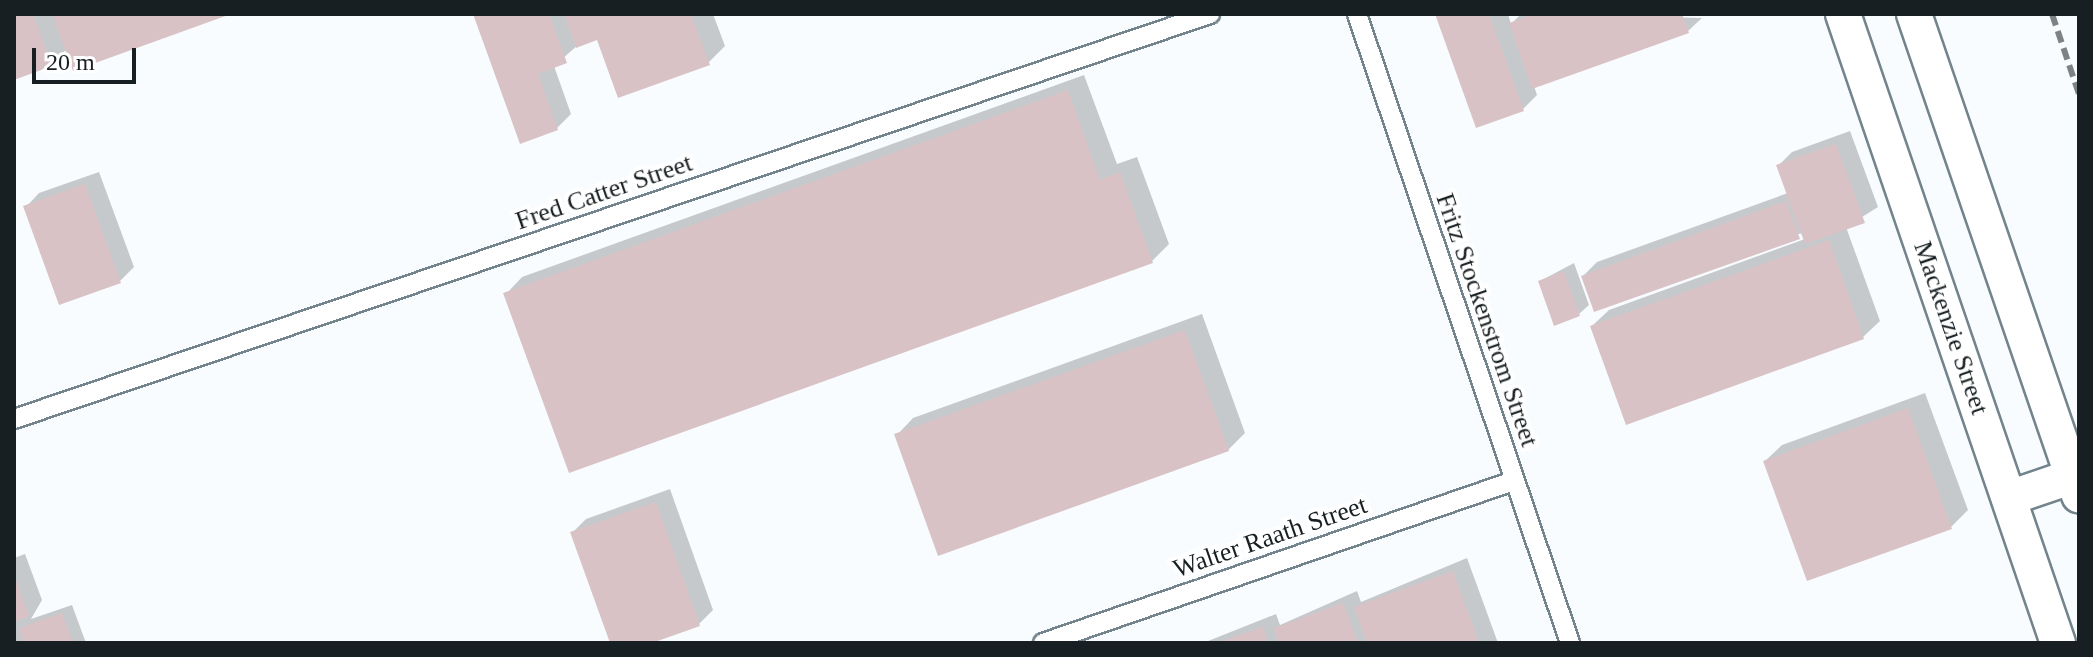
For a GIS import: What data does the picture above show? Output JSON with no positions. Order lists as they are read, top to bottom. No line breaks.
{"streets":{"street":["Mackenzie Street"],"lane":["Fred Catter Street","Fritz Stockenstrom Street","Walter Raath Street"]},"crossings":[["Fritz Stockenstrom Street","Walter Raath Street"]],"scale_bar":"20 m"}
